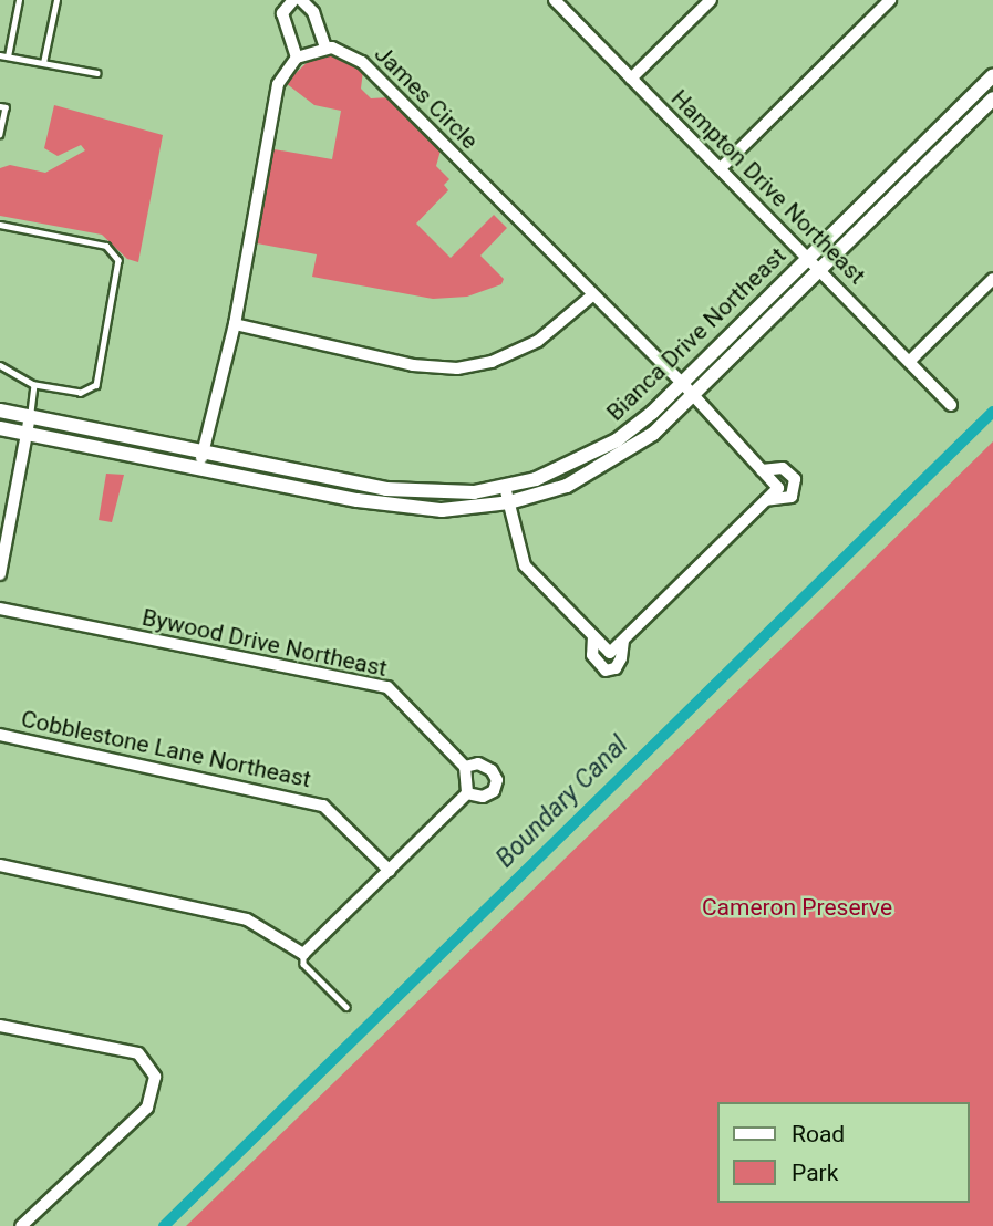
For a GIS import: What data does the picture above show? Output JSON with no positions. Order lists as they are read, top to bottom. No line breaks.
{"streets":{"street":["James Circle","Hampton Drive Northeast","Bianca Drive Northeast","Bywood Drive Northeast","Cobblestone Lane Northeast"]},"crossings":[["James Circle","Bianca Drive Northeast"],["Hampton Drive Northeast","Bianca Drive Northeast"]],"water":["Boundary Canal"],"parks":["Cameron Preserve"],"legend":["Road","Park"]}
